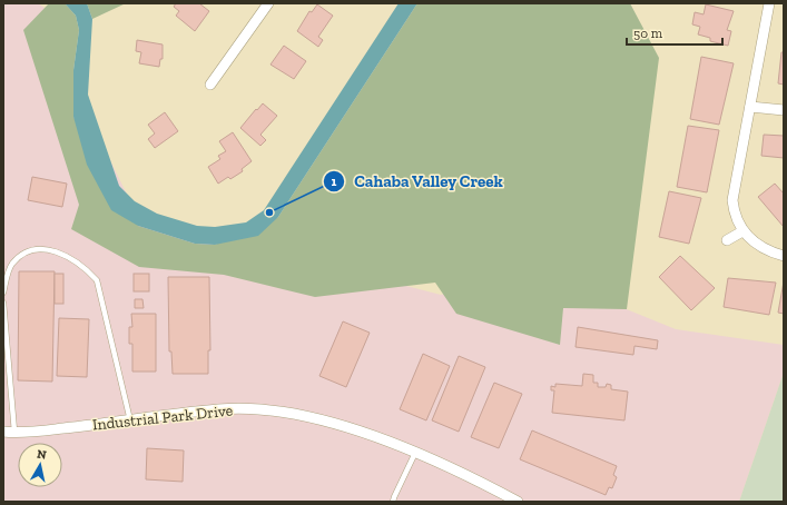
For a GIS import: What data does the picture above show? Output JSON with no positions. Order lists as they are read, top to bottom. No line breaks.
{"streets":{"street":["Industrial Park Drive"]},"places":["Cahaba Valley Creek"],"scale_bar":"50 m","north":"top"}
